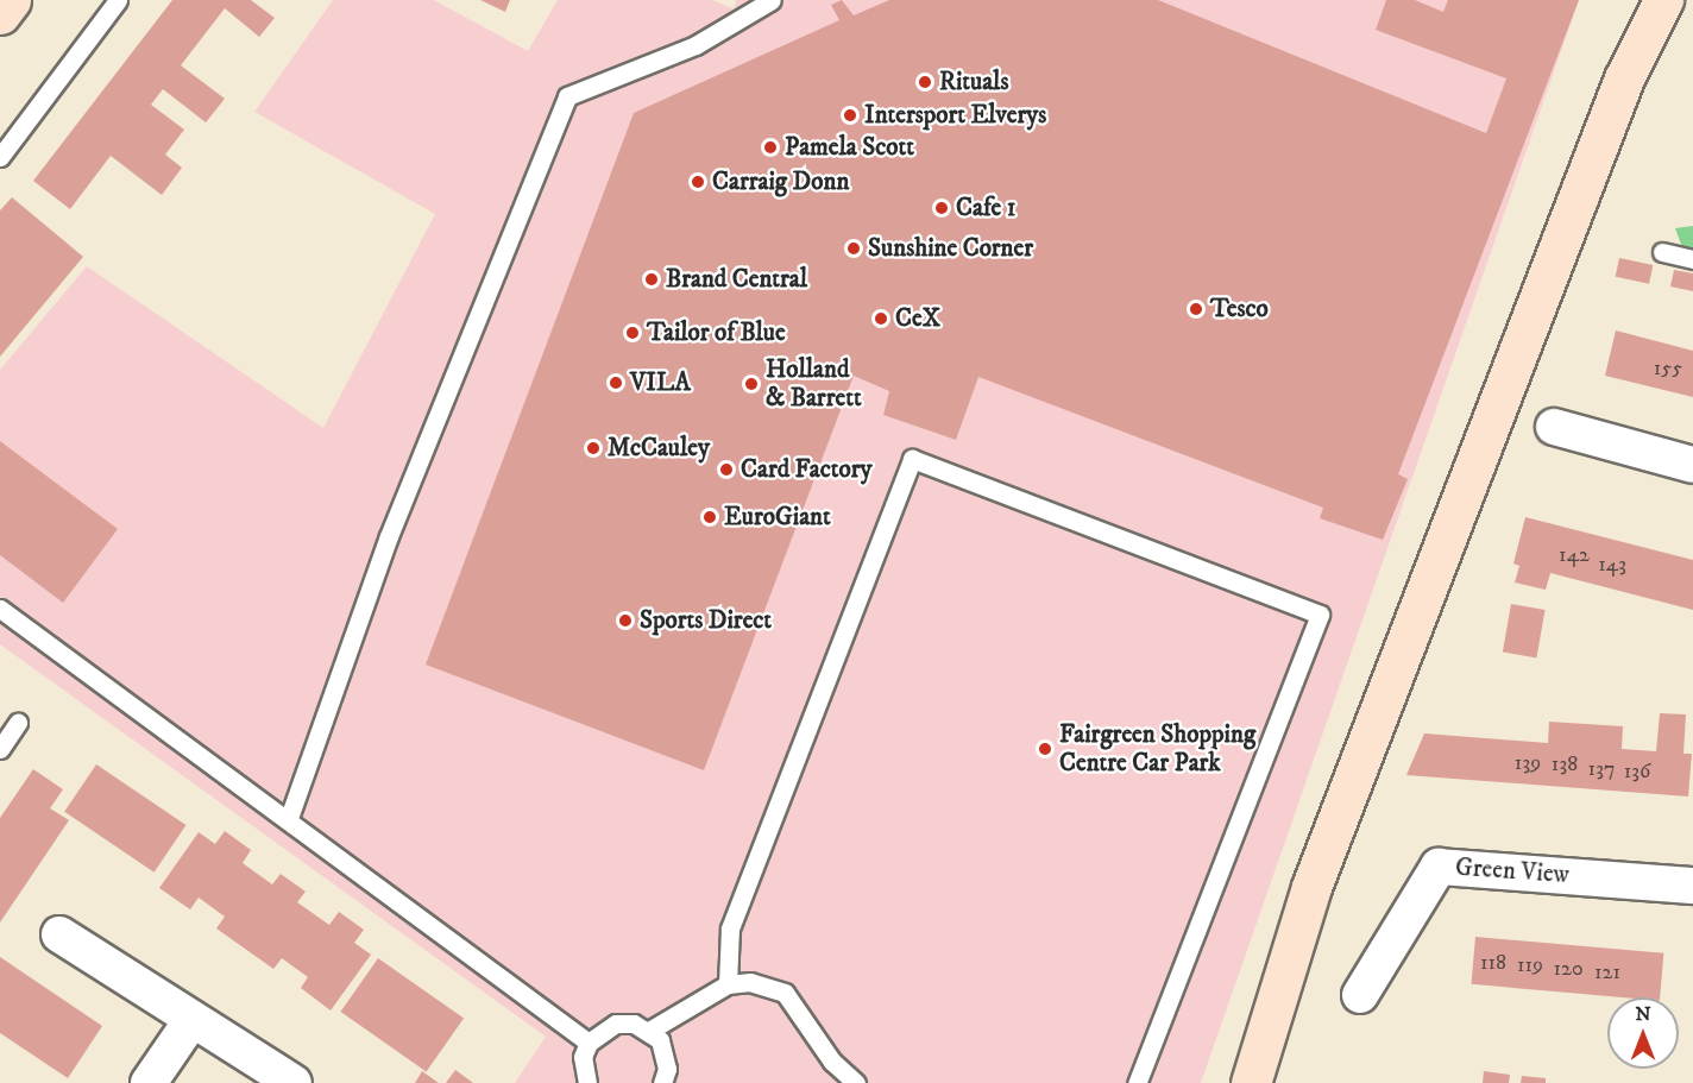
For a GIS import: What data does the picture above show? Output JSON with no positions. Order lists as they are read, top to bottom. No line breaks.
{"streets":{"street":["Green View"]},"places":["Rituals","Intersport Elverys","Pamela Scott","Carraig Donn","Cafe 1","Sunshine Corner","Brand Central","Tesco","CeX","Tailor of Blue","VILA","Holland & Barrett","McCauley","Card Factory","EuroGiant","Sports Direct","Fairgreen Shopping Centre Car Park"],"house_numbers":["155","142","143","139","138","137","136","118","119","120","121"],"north":"top"}
